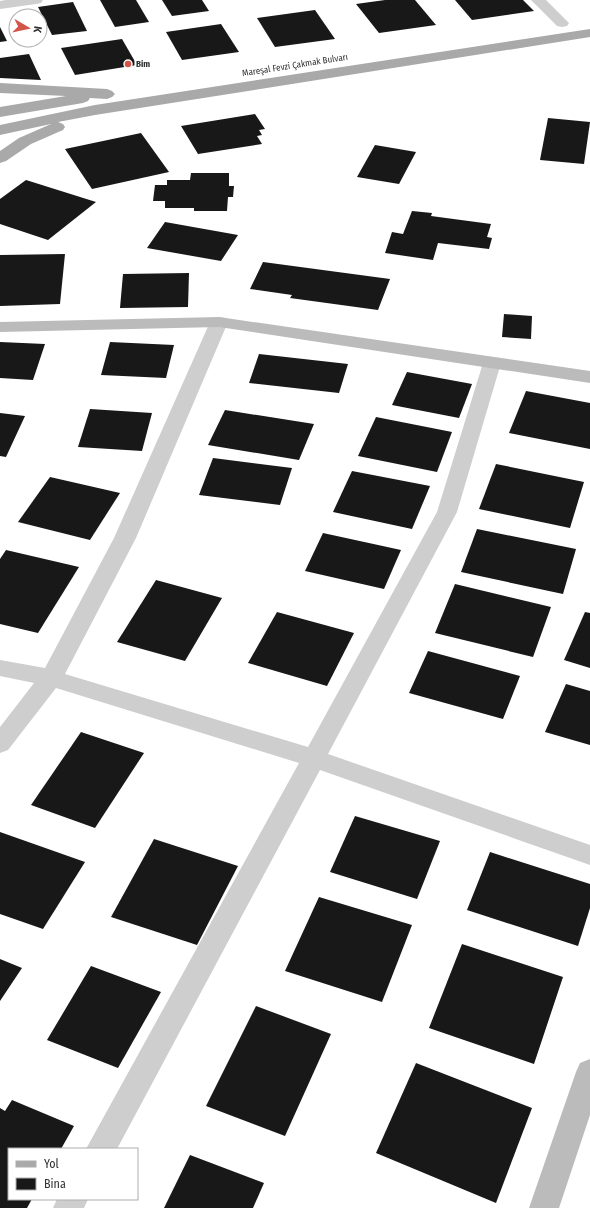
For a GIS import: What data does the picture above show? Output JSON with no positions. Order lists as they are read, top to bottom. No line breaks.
{"streets":{"main road":["Mareşal Fevzi Çakmak Bulvarı"]},"places":["Bim"],"legend":["Yol","Bina"],"north":"right"}
